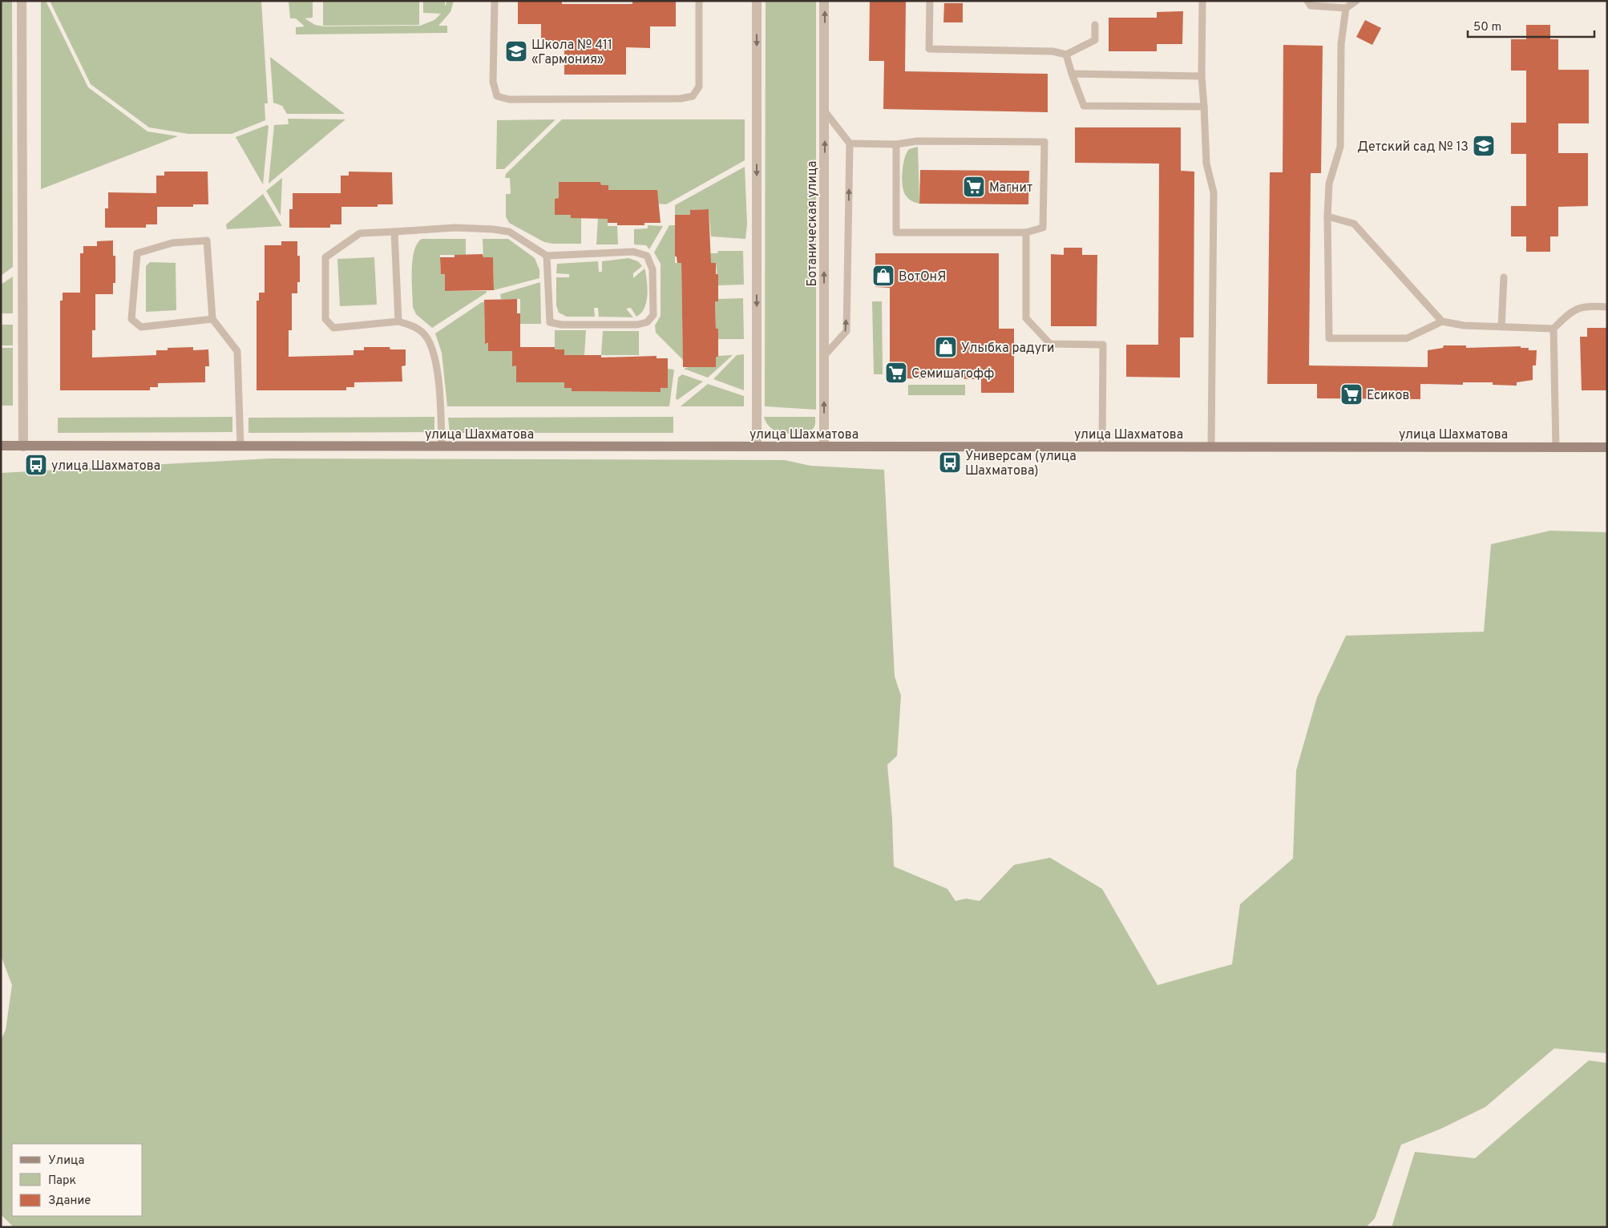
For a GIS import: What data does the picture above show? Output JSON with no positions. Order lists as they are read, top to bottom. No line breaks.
{"streets":{"street":["Ботаническая улица","улица Шахматова"]},"crossings":[["Ботаническая улица","улица Шахматова"]],"places":{"school or university":["Школа № 411 «Гармония»","Детский сад № 13"],"supermarket":["Магнит","Семишагофф","Есиков"],"shop":["ВотОнЯ","Улыбка радуги"],"bus stop":["Универсам (улица Шахматова)","улица Шахматова"]},"legend":["Улица","Парк","Здание"],"scale_bar":"50 m"}
